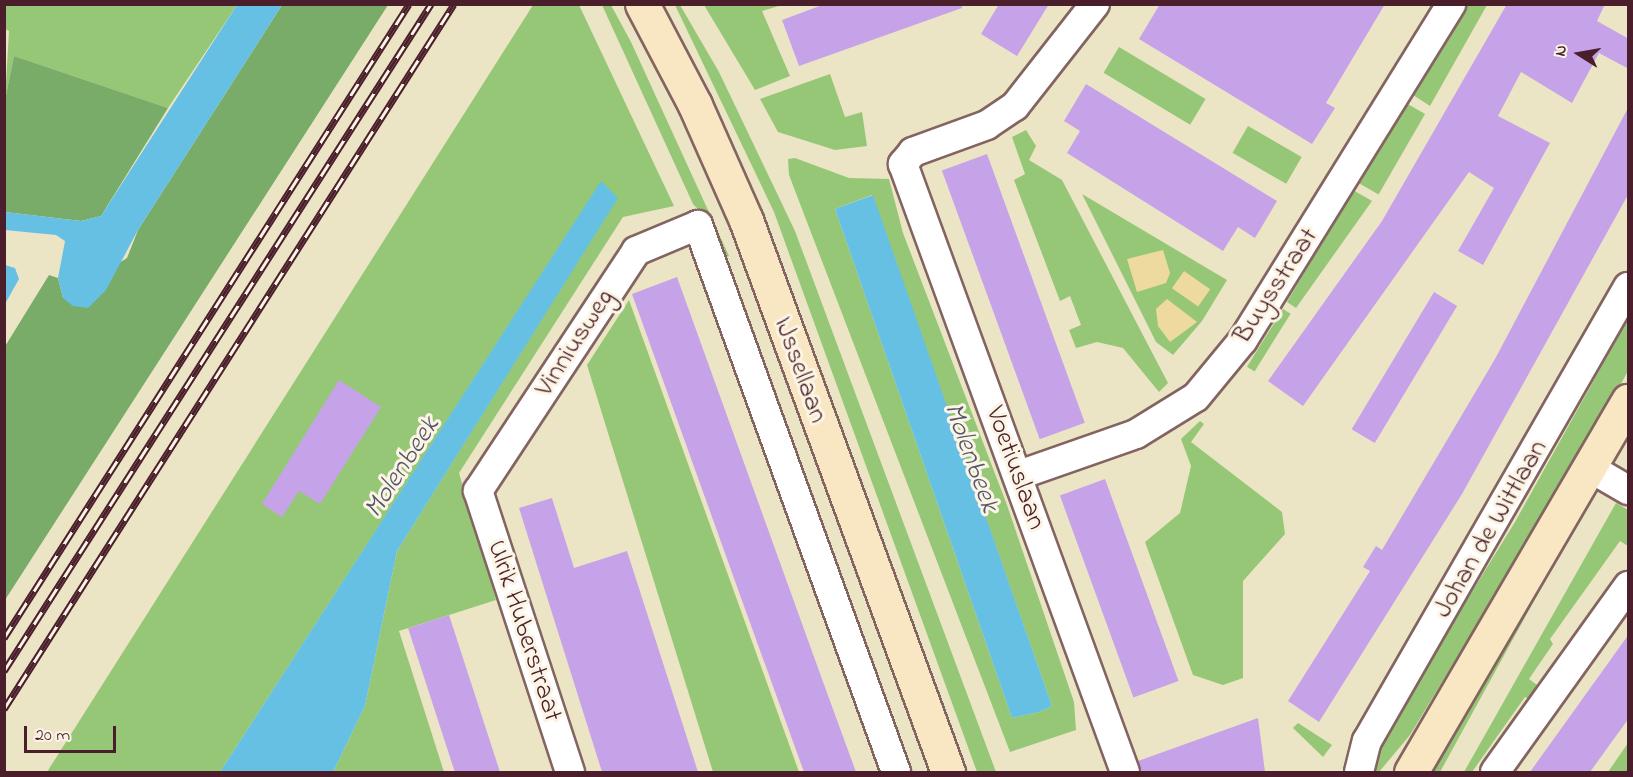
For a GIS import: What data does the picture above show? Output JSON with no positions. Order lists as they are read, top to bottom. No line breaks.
{"streets":{"main road":["IJssellaan","Johan de Wittlaan"],"street":["Buysstraat","Vinniusweg","Voetiuslaan","Ulrik Huberstraat"]},"crossings":[["Buysstraat","Voetiuslaan"],["Vinniusweg","Ulrik Huberstraat"]],"water":["Molenbeek"],"scale_bar":"20 m","north":"left"}
